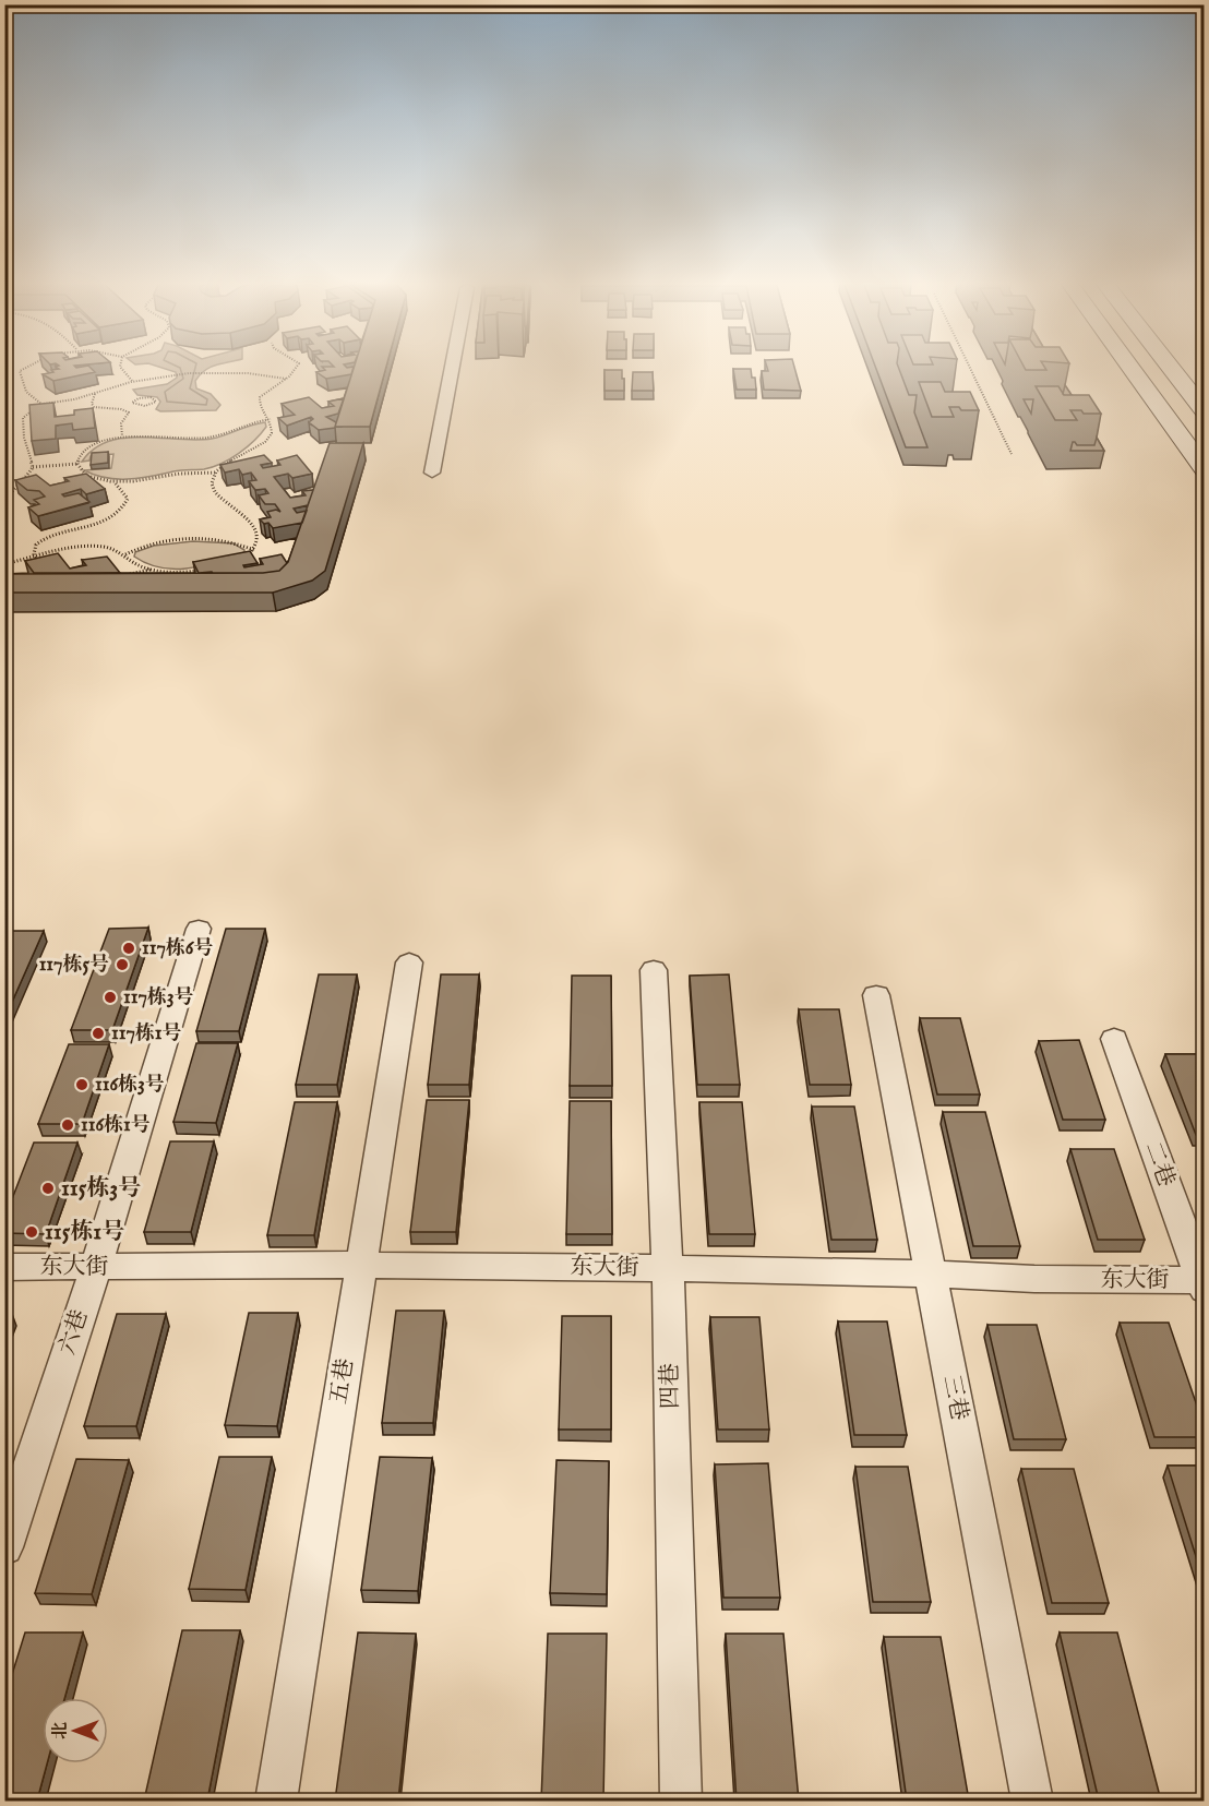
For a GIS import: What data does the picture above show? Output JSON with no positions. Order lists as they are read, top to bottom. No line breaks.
{"streets":{"street":["二巷","东大街","六巷","五巷","四巷","三巷"]},"crossings":[["二巷","东大街"],["东大街","六巷"],["东大街","五巷"],["东大街","四巷"],["东大街","三巷"]],"places":["117栋6号","117栋5号","117栋3号","117栋1号","116栋3号","116栋1号","115栋3号","115栋1号"],"north":"left"}
